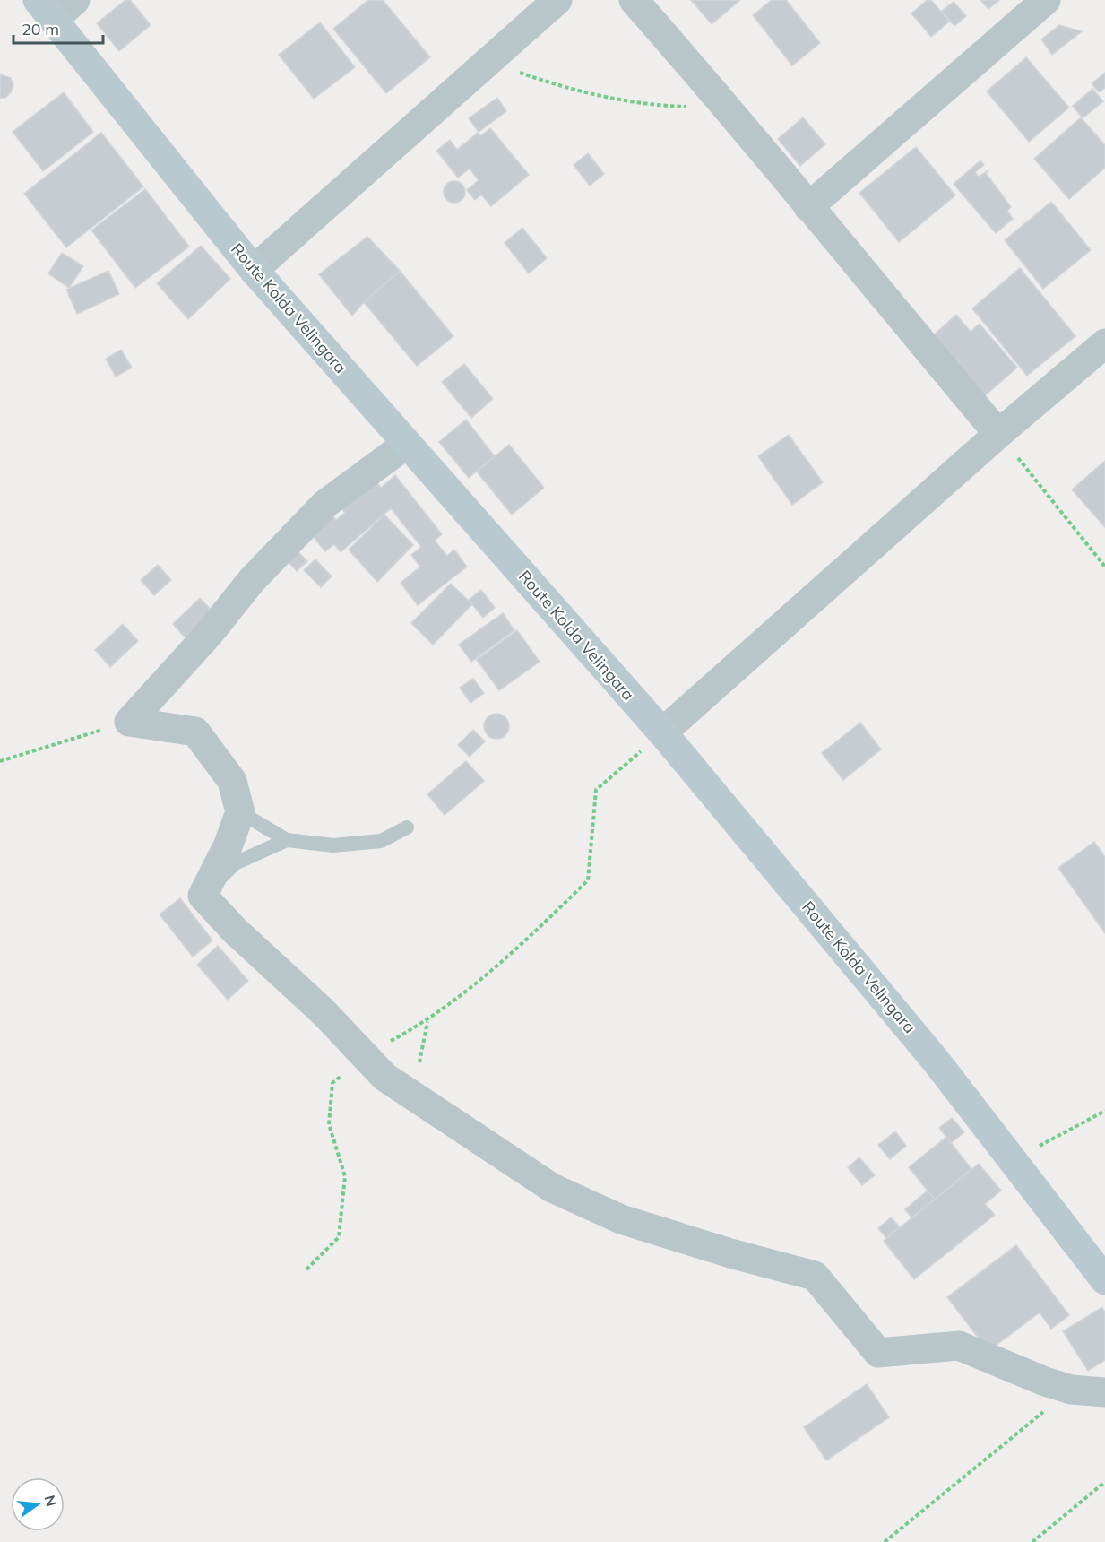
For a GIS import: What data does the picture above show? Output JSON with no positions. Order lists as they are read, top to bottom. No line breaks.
{"streets":{"main road":["Route Kolda Velingara"]},"scale_bar":"20 m","north":"right"}
